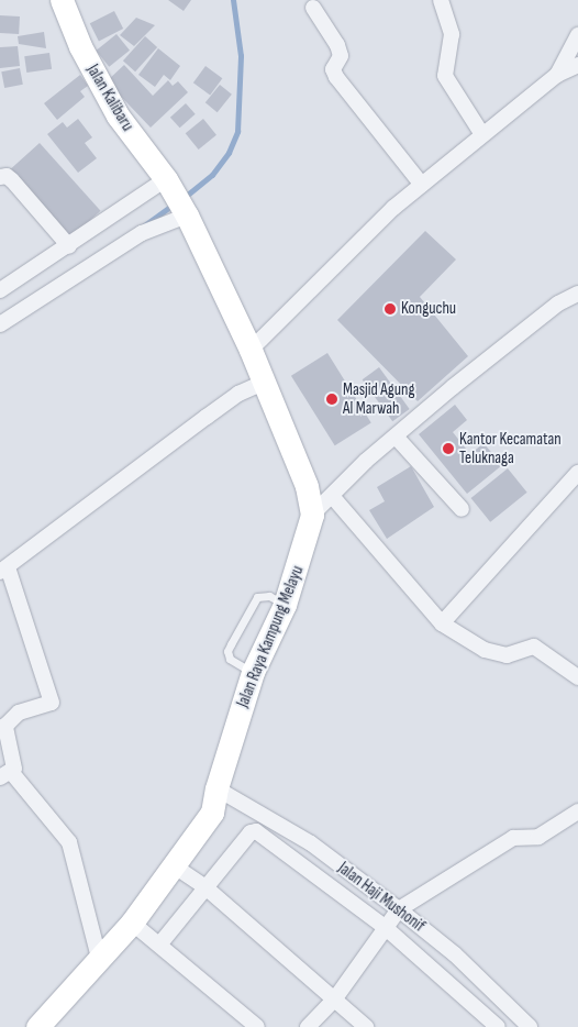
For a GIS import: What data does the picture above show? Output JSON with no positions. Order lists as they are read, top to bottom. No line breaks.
{"streets":{"main road":["Jalan Kalibaru","Jalan Raya Kampung Melayu"],"street":["Jalan Haji Mushonif"]},"crossings":[["Jalan Kalibaru","Jalan Raya Kampung Melayu"],["Jalan Raya Kampung Melayu","Jalan Haji Mushonif"]],"places":["Konguchu","Masjid Agung Al Marwah","Kantor Kecamatan Teluknaga"]}
